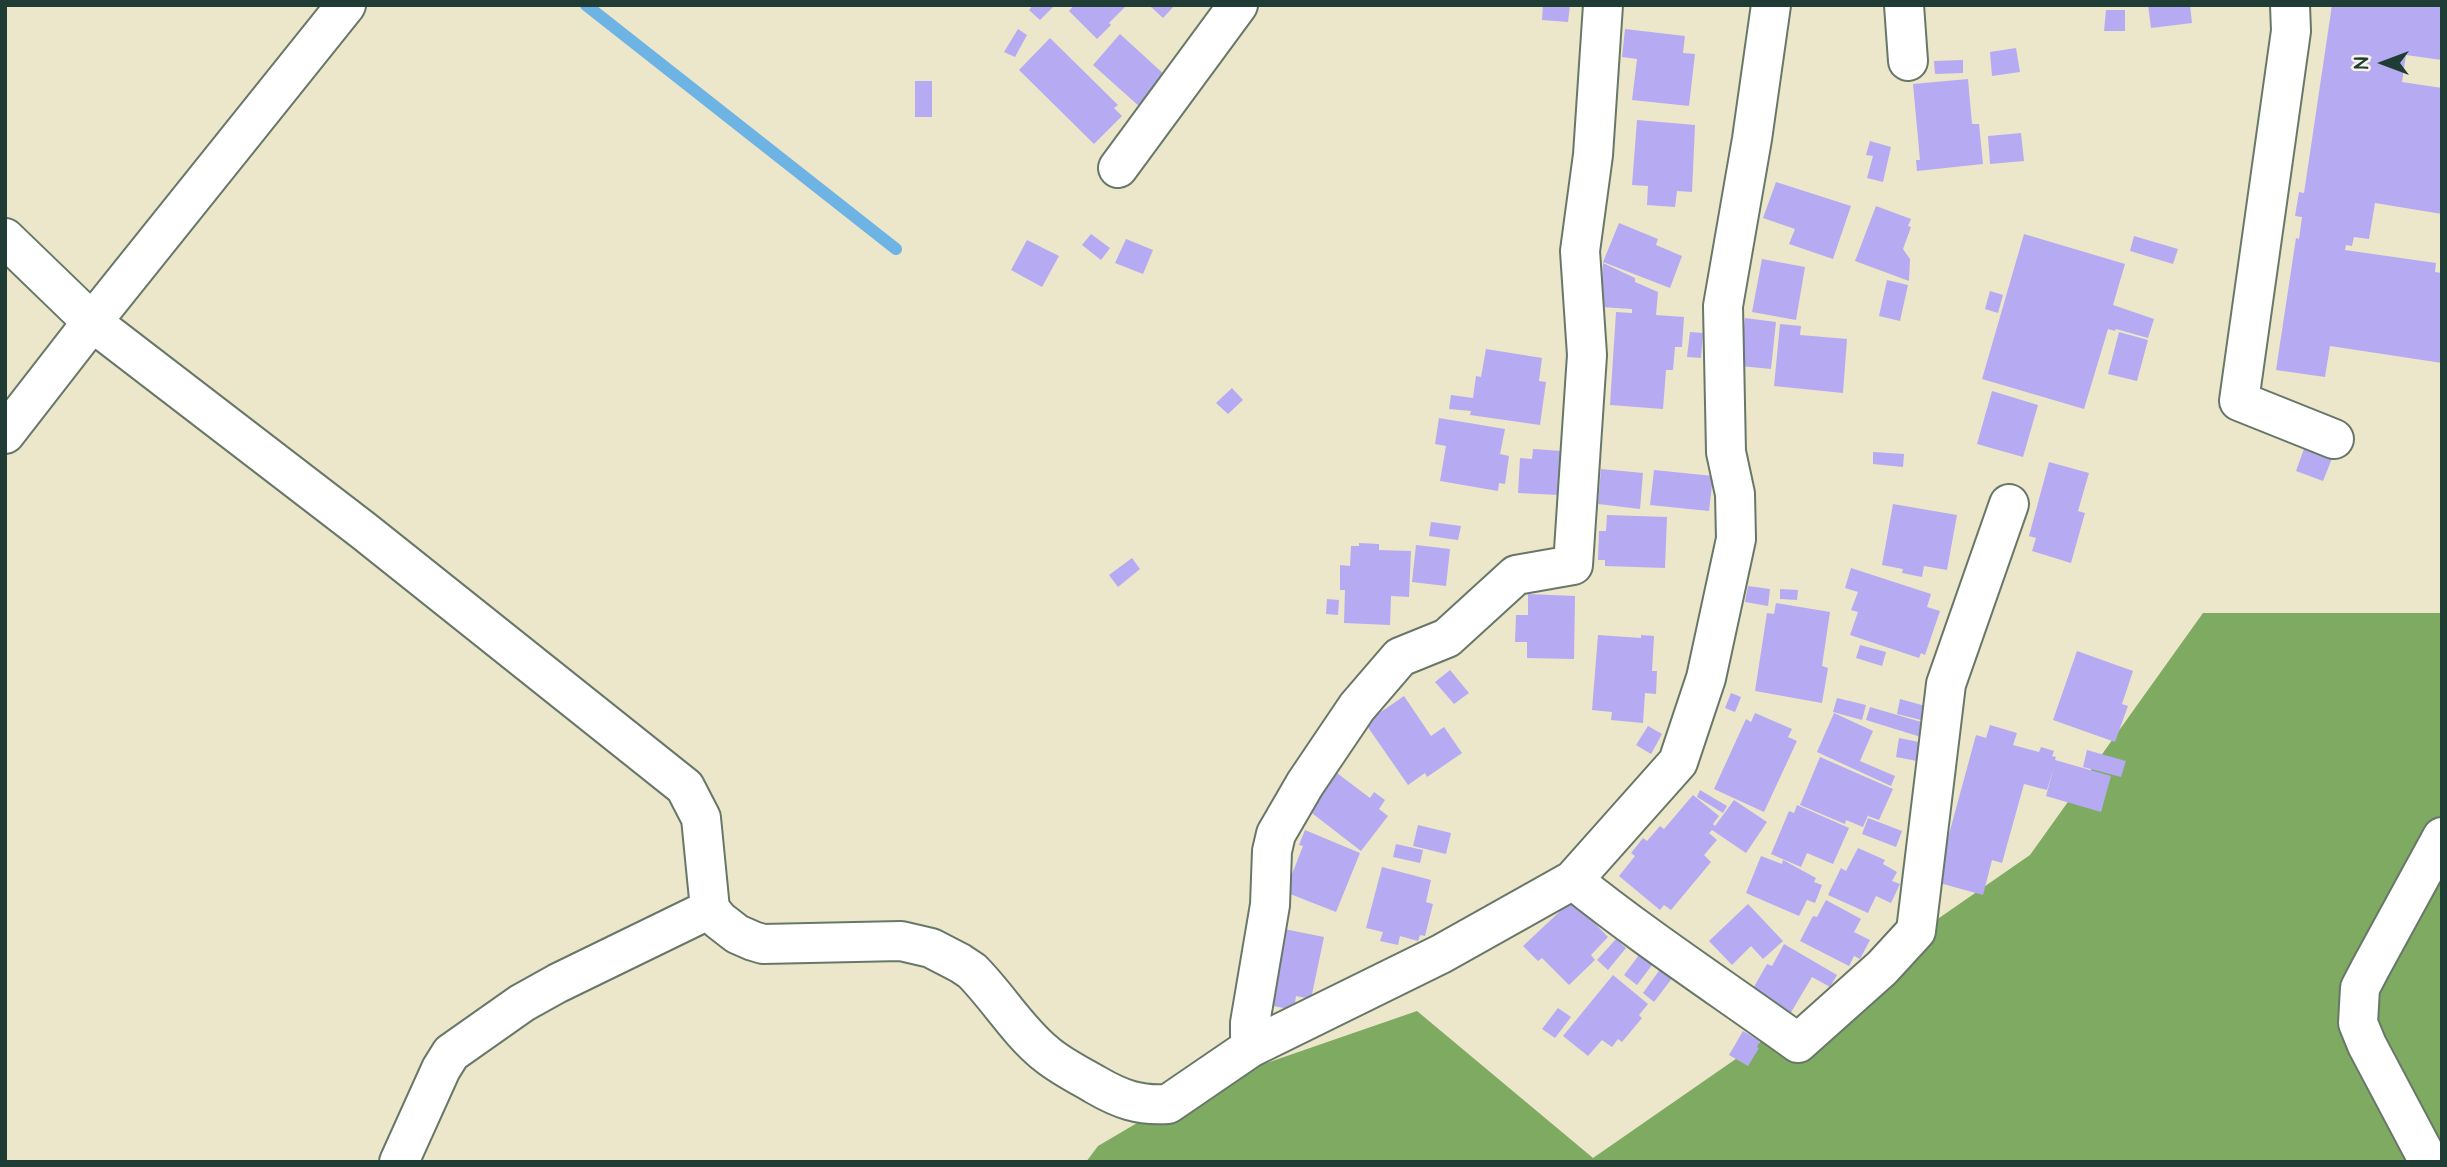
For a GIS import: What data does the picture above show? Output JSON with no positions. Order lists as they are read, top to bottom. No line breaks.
{"north":"left"}
